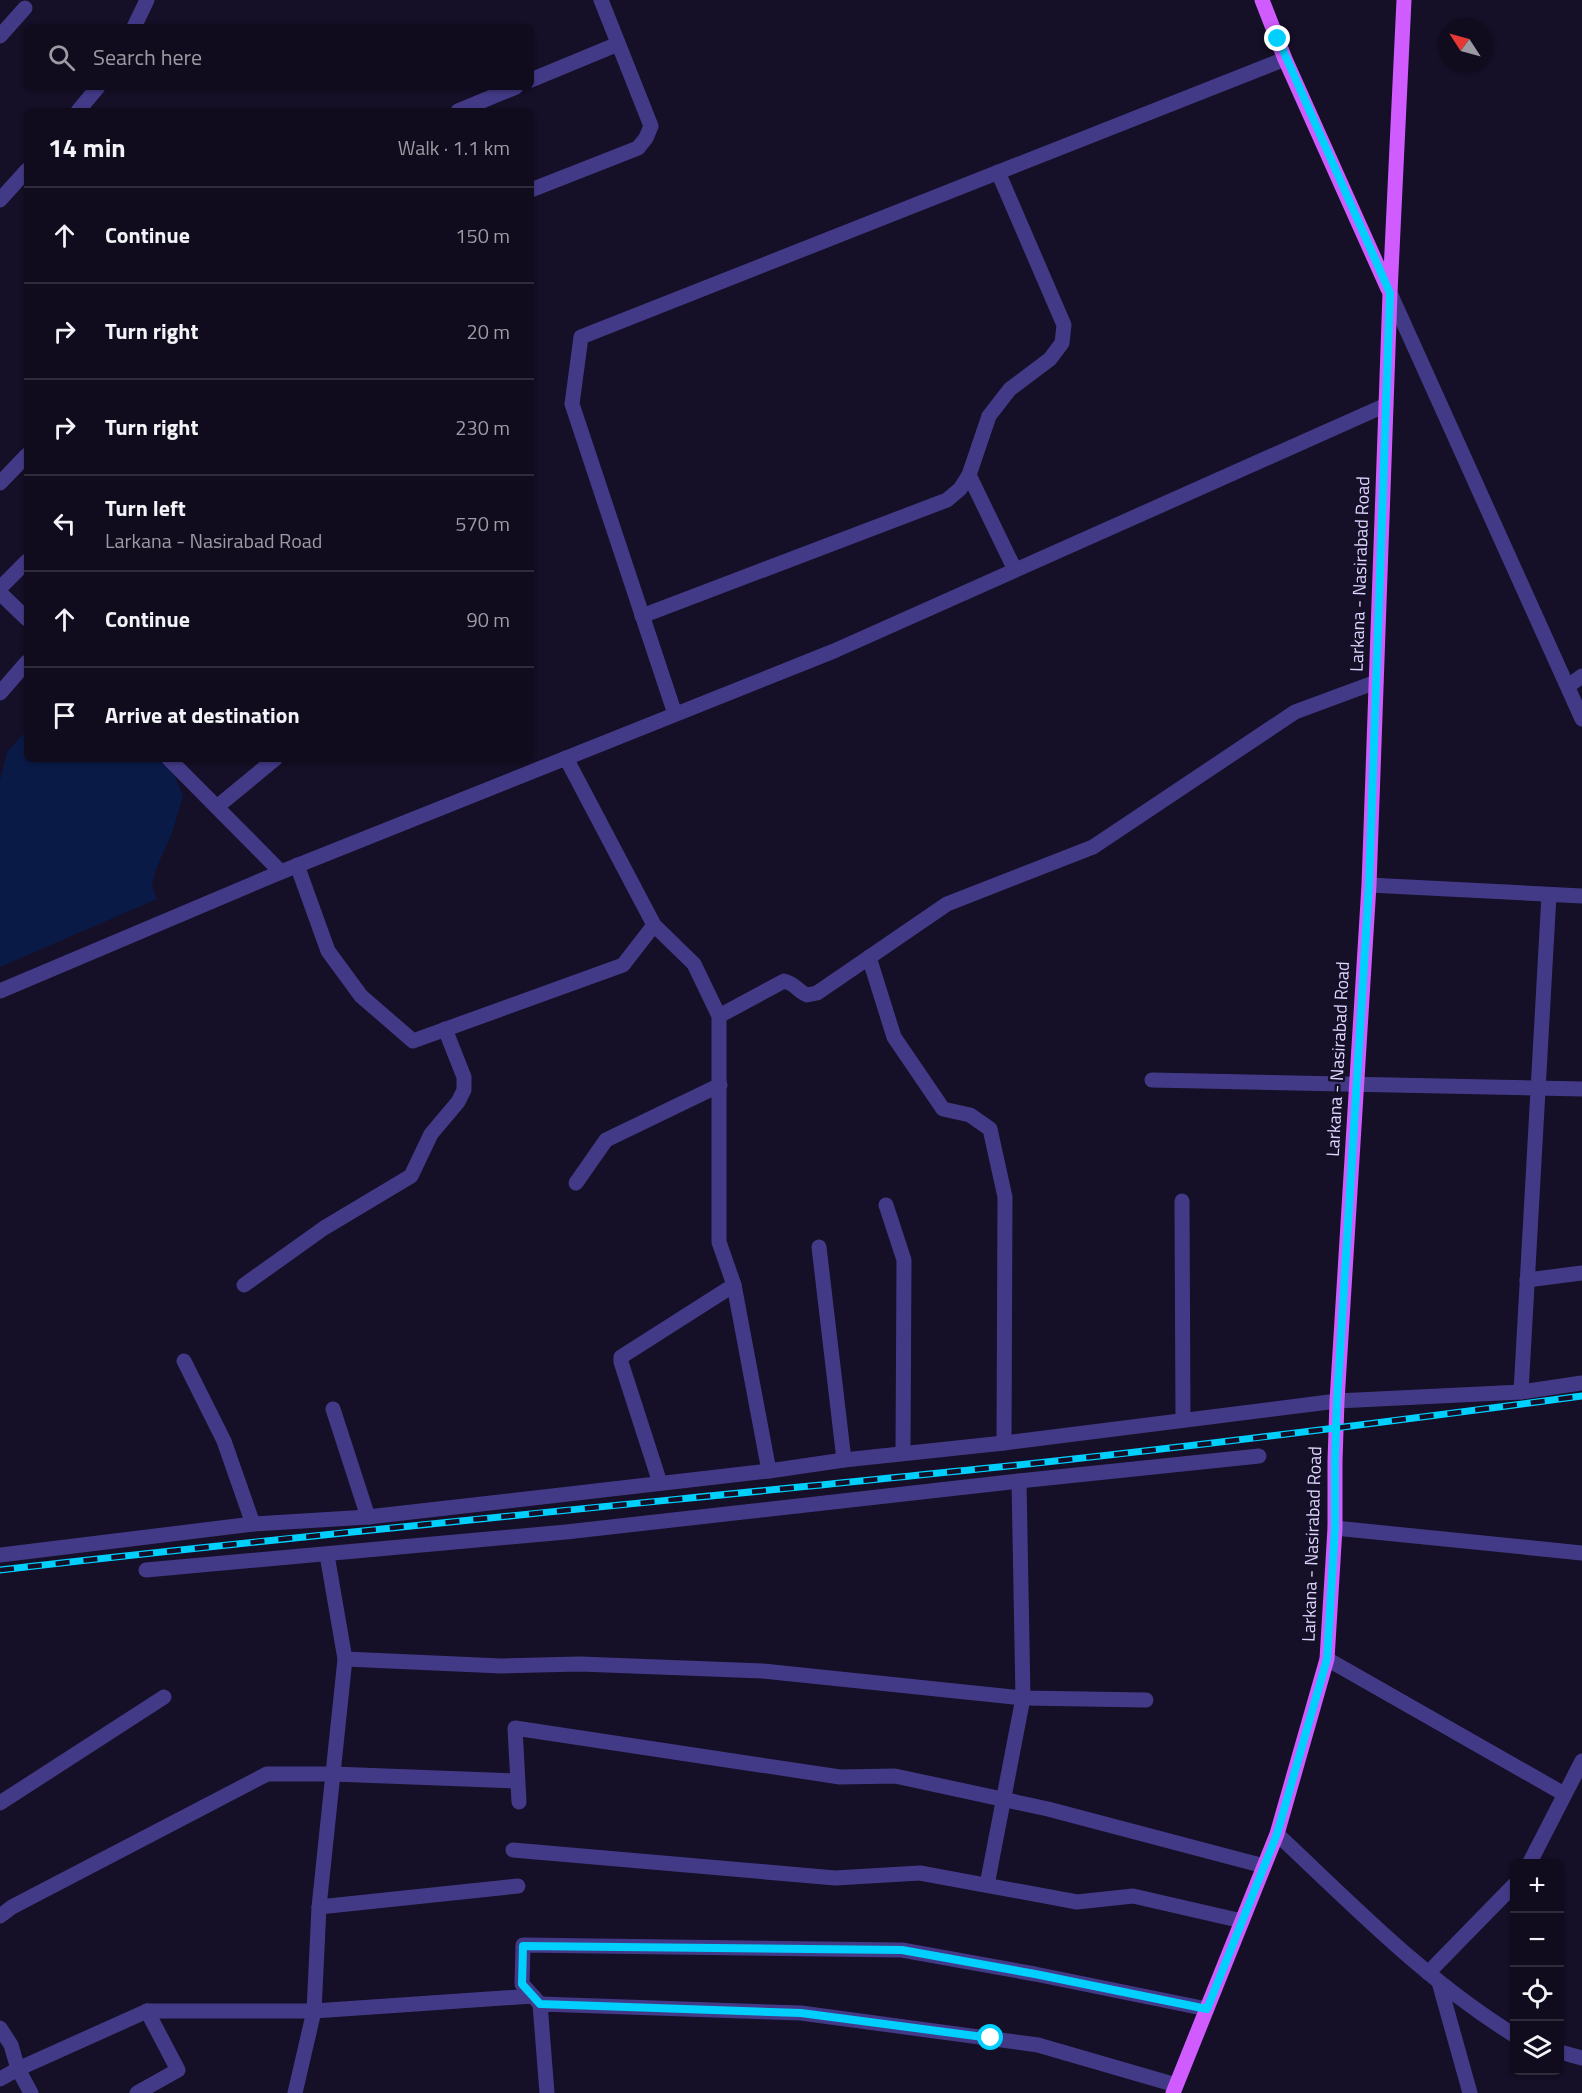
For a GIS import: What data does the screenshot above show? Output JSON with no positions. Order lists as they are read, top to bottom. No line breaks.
{"streets":{"main road":["Larkana - Nasirabad Road"]},"north":"top left","page":{"search":"Search here","heading":["14 min","Walk · 1.1 km"],"list":[["Continue","150 m"],["Turn right","20 m"],["Turn right","230 m"],["Turn left","Larkana - Nasirabad Road","570 m"],["Continue","90 m"],"Arrive at destination"],"map_buttons":["+","−"]}}
